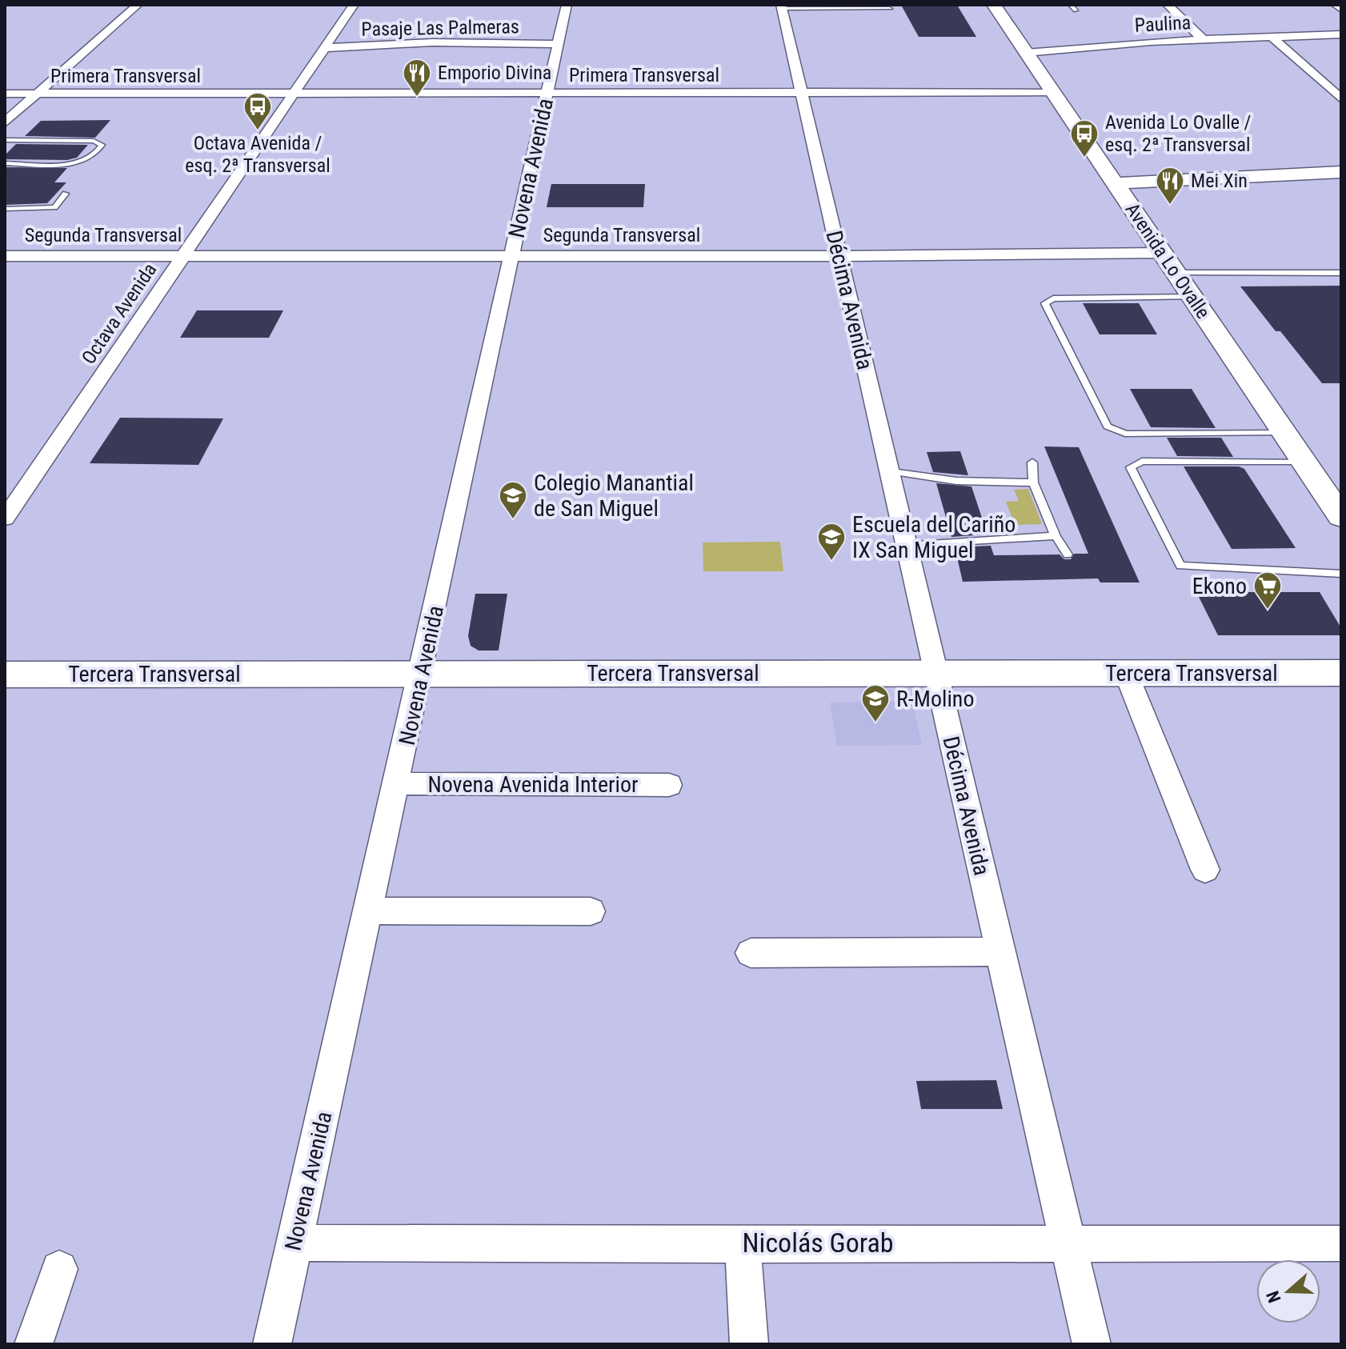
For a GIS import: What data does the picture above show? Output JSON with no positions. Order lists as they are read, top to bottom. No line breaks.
{"streets":{"main road":["Avenida Lo Ovalle","Tercera Transversal"],"street":["Paulina","Pasaje Las Palmeras","Primera Transversal","Novena Avenida","Segunda Transversal","Décima Avenida","Octava Avenida","Novena Avenida Interior","Nicolás Gorab"]},"crossings":[["Paulina","Avenida Lo Ovalle"],["Pasaje Las Palmeras","Novena Avenida"],["Pasaje Las Palmeras","Octava Avenida"],["Primera Transversal","Novena Avenida"],["Primera Transversal","Avenida Lo Ovalle"],["Primera Transversal","Décima Avenida"],["Primera Transversal","Octava Avenida"],["Novena Avenida","Segunda Transversal"],["Novena Avenida","Tercera Transversal"],["Novena Avenida","Novena Avenida Interior"],["Novena Avenida","Nicolás Gorab"],["Segunda Transversal","Avenida Lo Ovalle"],["Segunda Transversal","Décima Avenida"],["Segunda Transversal","Octava Avenida"],["Décima Avenida","Tercera Transversal"],["Décima Avenida","Nicolás Gorab"]],"places":{"restaurant":["Emporio Divina","Mei Xin"],"bus stop":["Octava Avenida / esq. 2ª Transversal","Avenida Lo Ovalle / esq. 2ª Transversal"],"school or university":["Colegio Manantial de San Miguel","Escuela del Cariño IX San Miguel","R-Molino"],"supermarket":["Ekono"]},"north":"left"}
